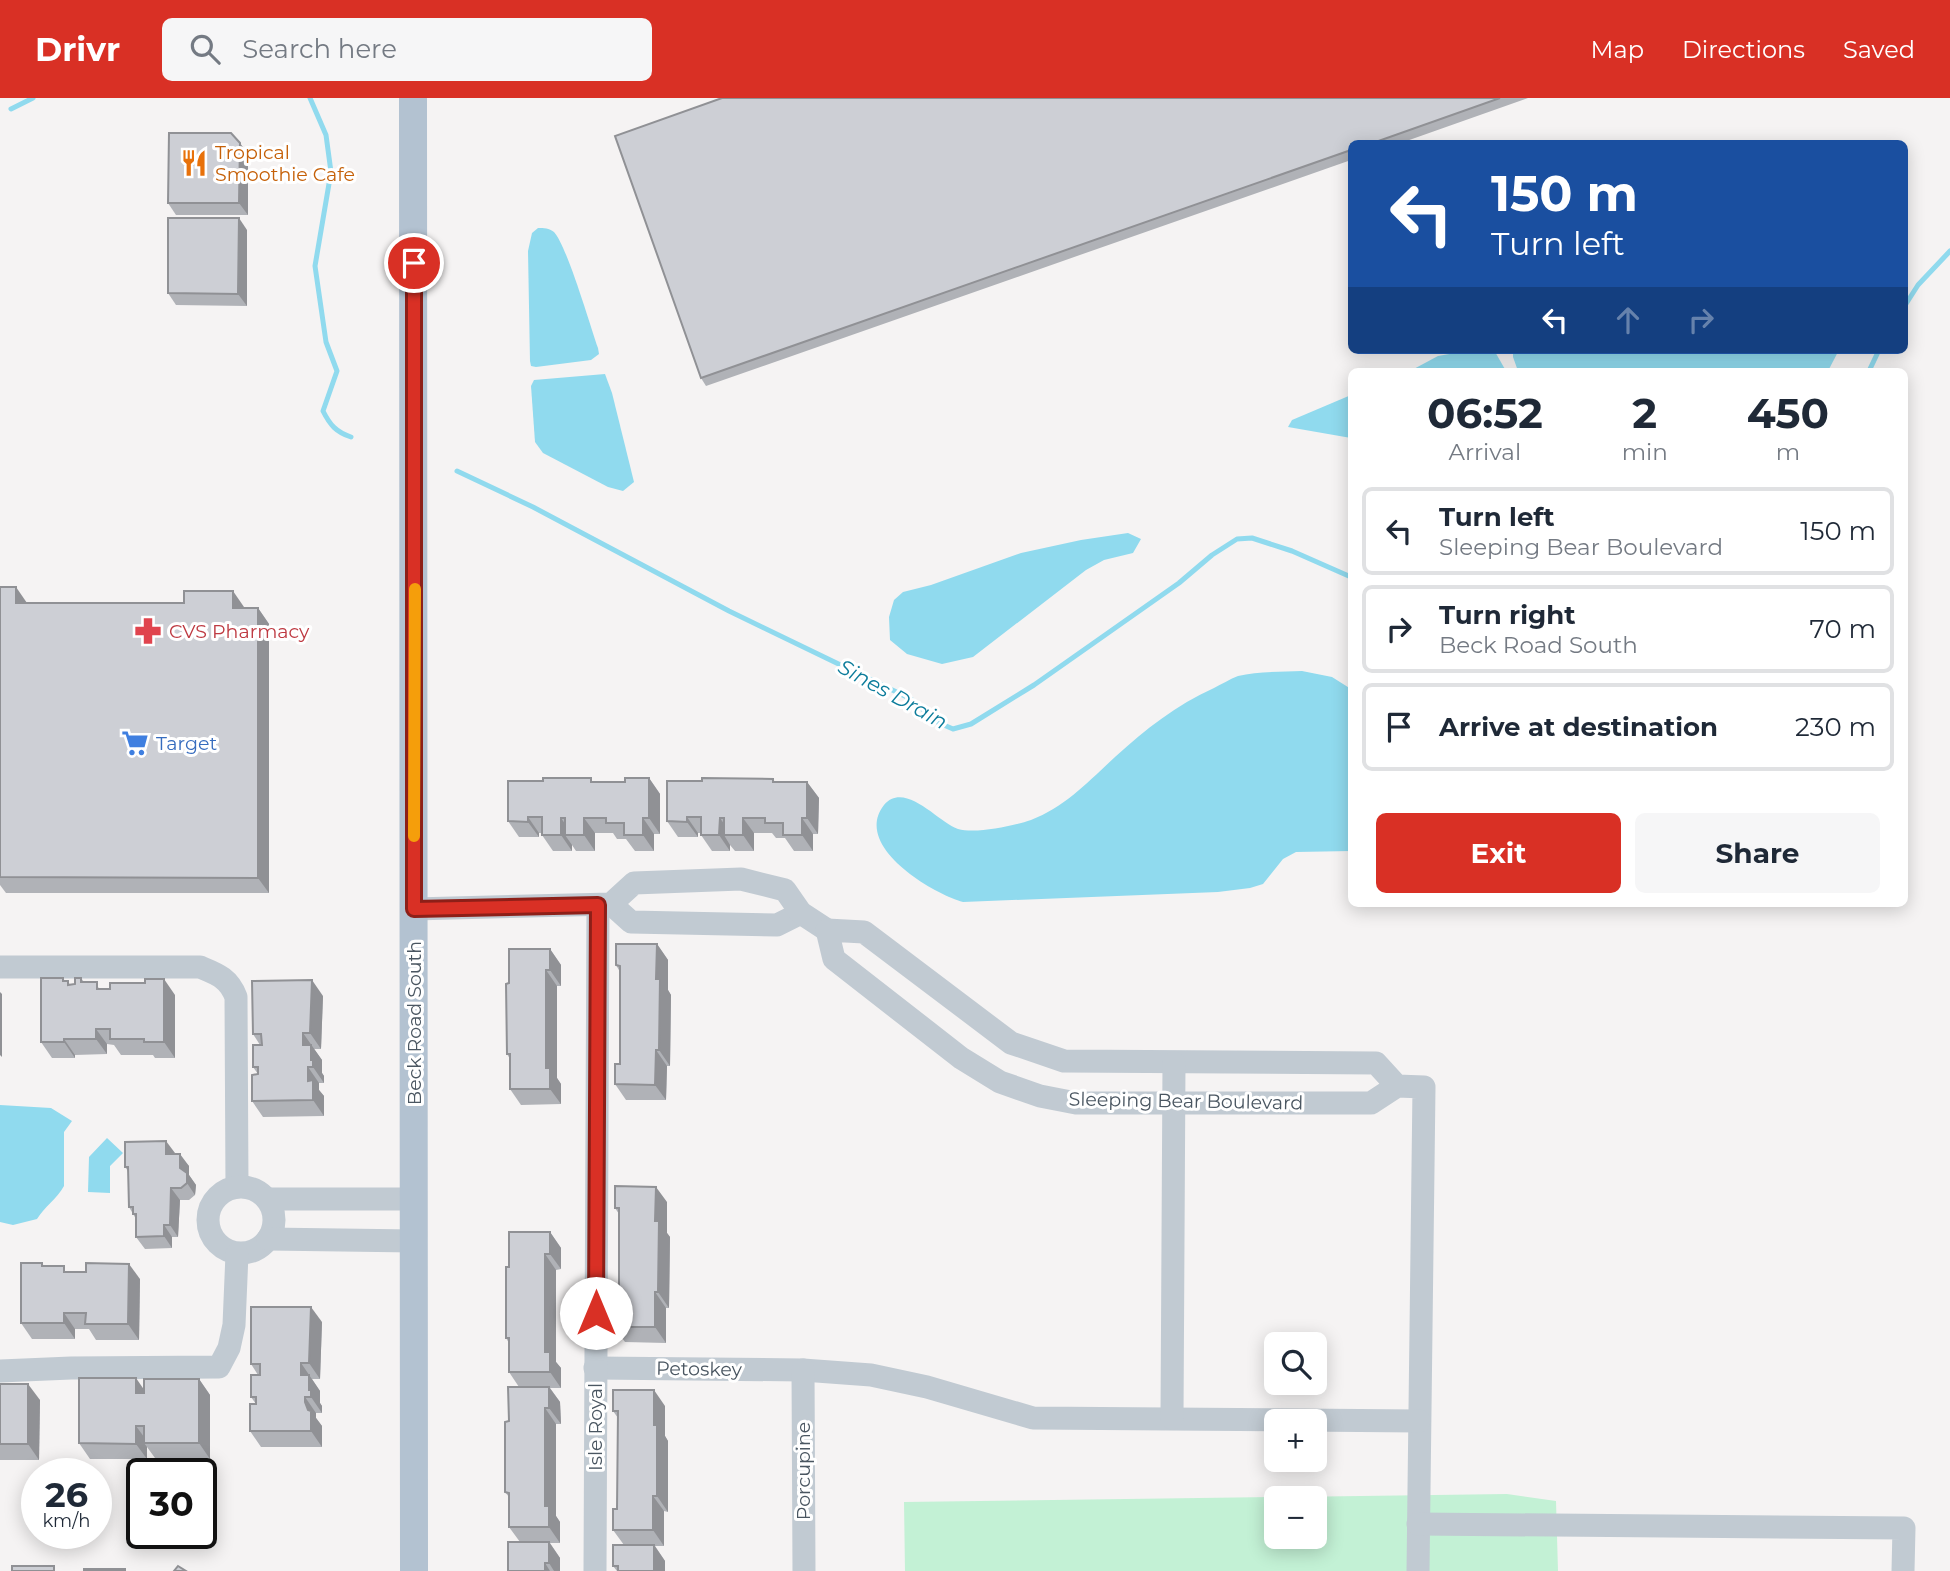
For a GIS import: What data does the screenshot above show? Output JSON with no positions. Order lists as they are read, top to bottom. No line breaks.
{"streets":{"main road":["Beck Road South"],"street":["Sleeping Bear Boulevard","Petoskey","Isle Royal","Porcupine"]},"crossings":[["Sleeping Bear Boulevard","Isle Royal"],["Petoskey","Isle Royal"],["Petoskey","Porcupine"]],"water":["Sines Drain"],"places":{"restaurant":["Tropical Smoothie Cafe"],"pharmacy":["CVS Pharmacy"],"supermarket":["Target"]},"page":{"header":"Drivr","search":"Search here","nav":["Map","Directions","Saved"],"turn":["150 m","Turn left"],"eta":["06:52","Arrival","2","min","450","m"],"list":[{"name":"Turn left","note":"Sleeping Bear Boulevard","value":"150 m"},{"name":"Turn right","note":"Beck Road South","value":"70 m"},{"name":"Arrive at destination","value":"230 m"}],"buttons":["Exit","Share"],"map_buttons":["+","−"],"speed":"26 km/h","limit":"30"}}
